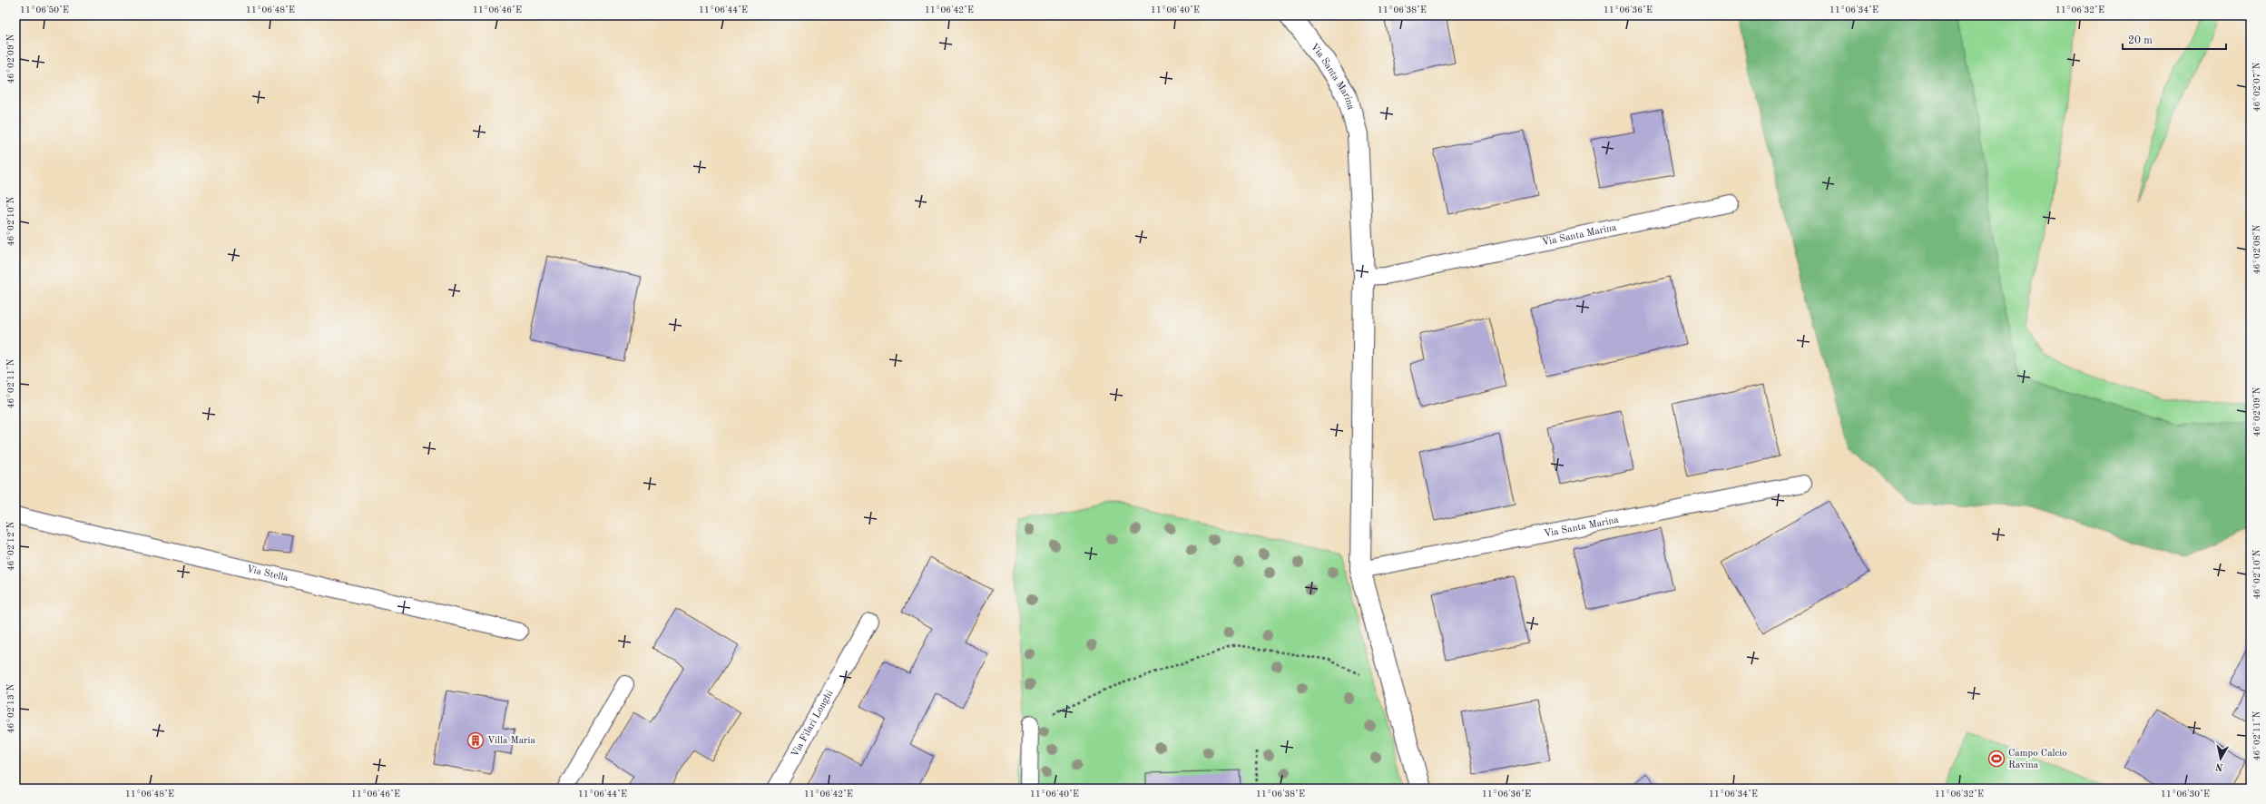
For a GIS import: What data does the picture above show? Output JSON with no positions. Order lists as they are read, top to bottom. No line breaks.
{"streets":{"street":["Via Santa Marina"],"lane":["Via Stella","Via Filari Longhi"]},"places":{"building":["Villa Maria"],"sports":["Campo Calcio Ravina"]},"scale_bar":"20 m","north":"bottom","coordinates":["11°06'50\"E","11°06'48\"E","11°06'46\"E","11°06'44\"E","11°06'42\"E","11°06'40\"E","11°06'38\"E","11°06'36\"E","11°06'34\"E","11°06'32\"E","46°02'09\"N","46°02'07\"N","46°02'10\"N","46°02'08\"N","46°02'11\"N","46°02'12\"N","46°02'13\"N","11°06'30\"E"]}
